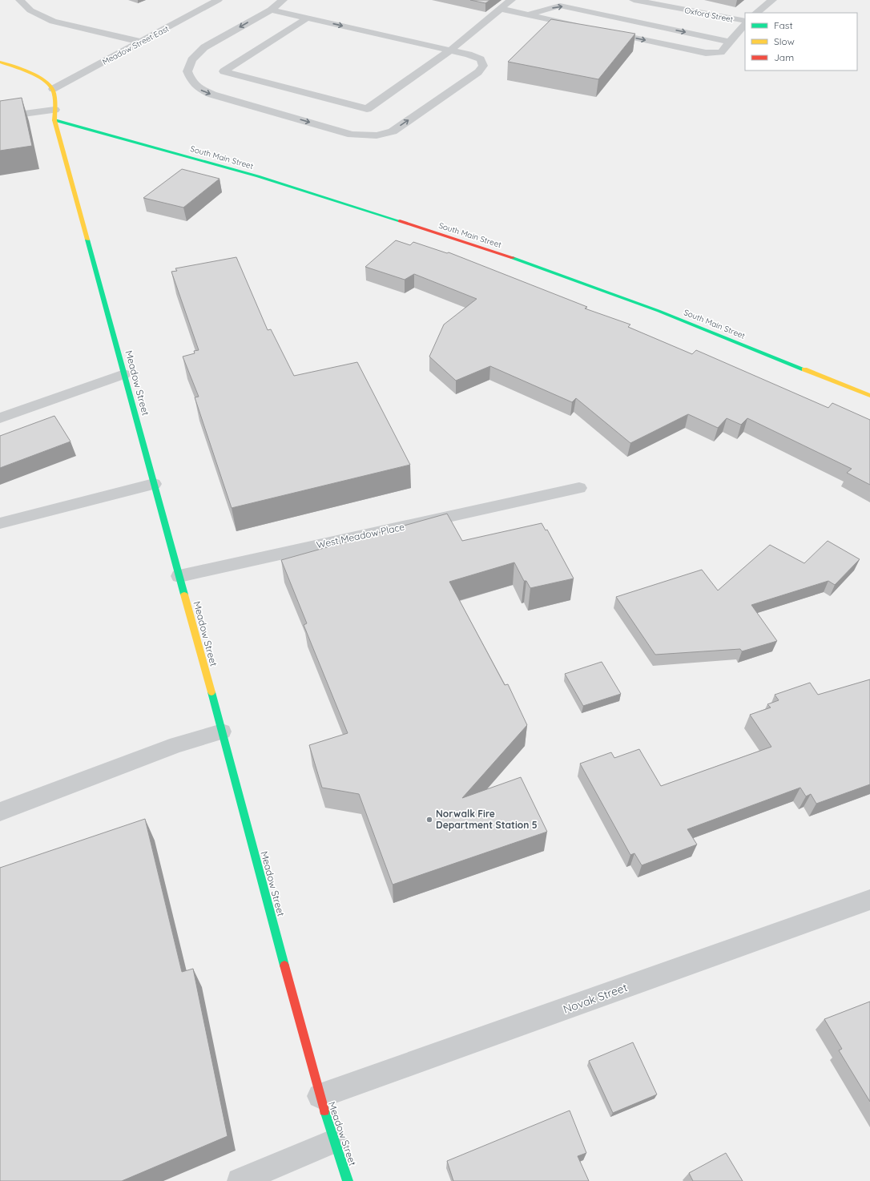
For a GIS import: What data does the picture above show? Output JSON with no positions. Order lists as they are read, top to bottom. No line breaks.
{"streets":{"main road":["South Main Street","Meadow Street"],"street":["Oxford Street","Meadow Street East","West Meadow Place","Novak Street"]},"crossings":[["Meadow Street East","Meadow Street"],["South Main Street","Meadow Street"],["Meadow Street","West Meadow Place"],["Meadow Street","Novak Street"]],"places":["Norwalk Fire Department Station 5"],"legend":["Fast","Slow","Jam"]}
